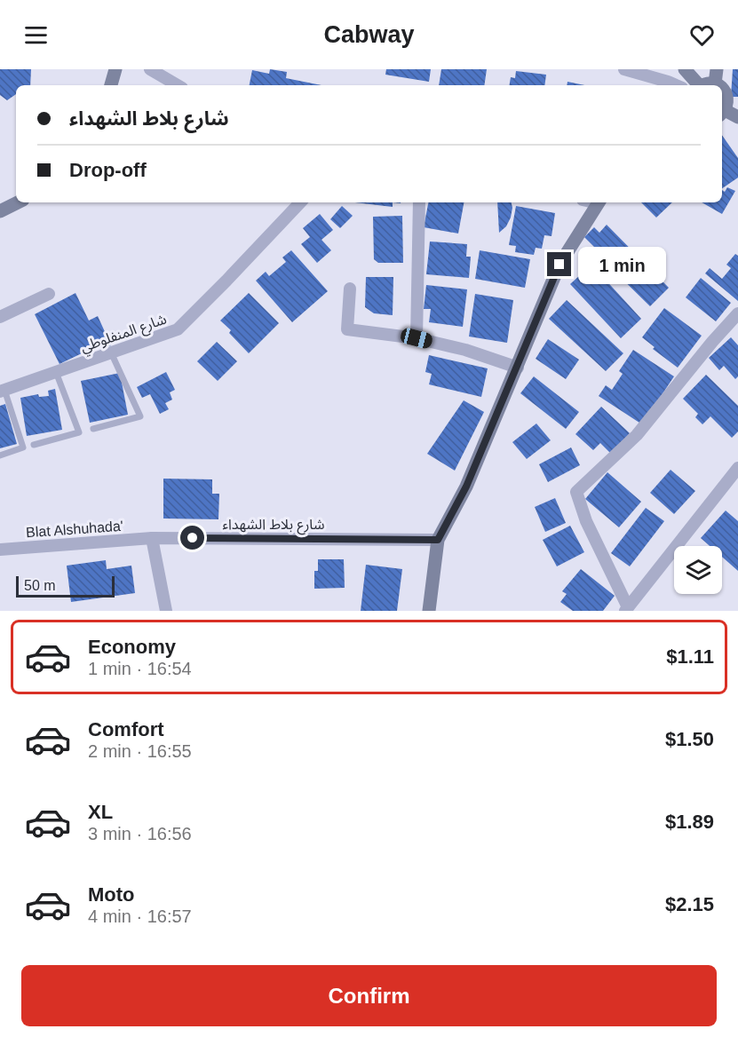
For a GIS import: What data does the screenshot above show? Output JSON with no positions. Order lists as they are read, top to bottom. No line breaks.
{"streets":{"street":["شارع المنفلوطي","شارع بلاط الشهداء","Blat Alshuhada'"]},"crossings":[["شارع بلاط الشهداء","Blat Alshuhada'"]],"scale_bar":"50 m","page":{"header":"Cabway","banner":["شارع بلاط الشهداء","Drop-off"],"bubble":"1 min","scale":"50 m","list":[{"name":"Economy","note":"1 min · 16:54","value":"$1.11"},{"name":"Comfort","note":"2 min · 16:55","value":"$1.50"},{"name":"XL","note":"3 min · 16:56","value":"$1.89"},{"name":"Moto","note":"4 min · 16:57","value":"$2.15"}],"buttons":"Confirm"}}
